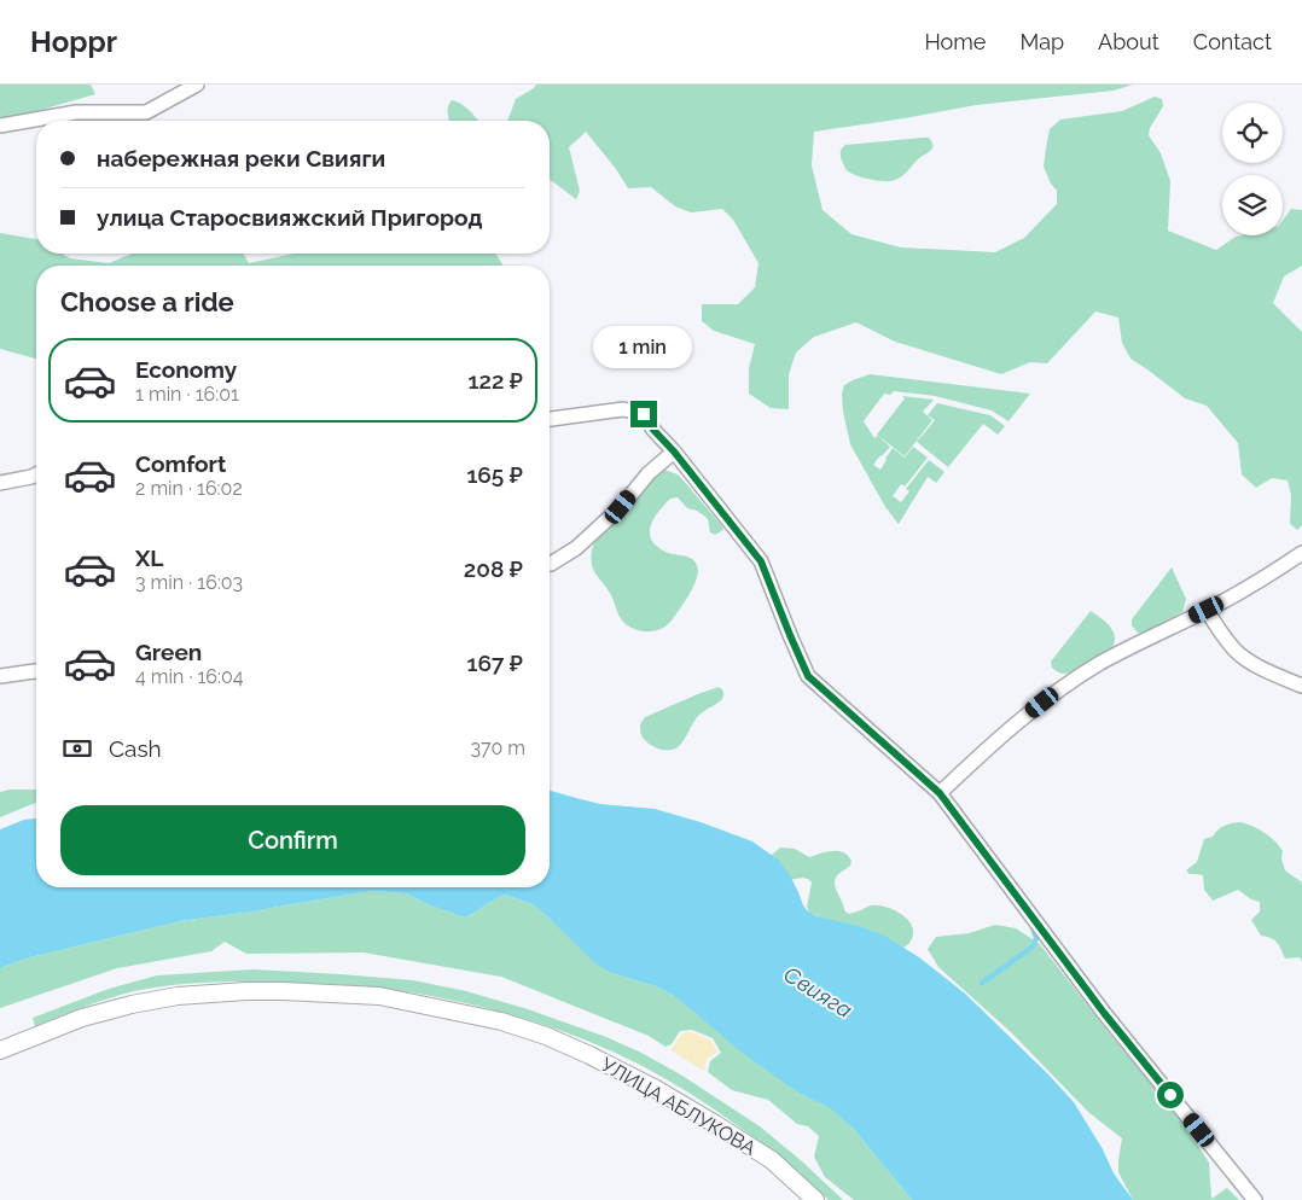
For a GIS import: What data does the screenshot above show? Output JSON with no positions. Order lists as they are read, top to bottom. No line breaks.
{"streets":{"street":["УЛИЦА АБЛУКОВА"]},"water":["Свияга"],"page":{"header":"Hoppr","nav":["Home","Map","About","Contact"],"banner":["набережная реки Свияги","улица Старосвияжский Пригород"],"heading":"Choose a ride","bubble":"1 min","list":[{"name":"Economy","note":"1 min · 16:01","value":"122 ₽"},{"name":"Comfort","note":"2 min · 16:02","value":"165 ₽"},{"name":"XL","note":"3 min · 16:03","value":"208 ₽"},{"name":"Green","note":"4 min · 16:04","value":"167 ₽"}],"pay":["Cash","370 m"],"buttons":"Confirm"}}
